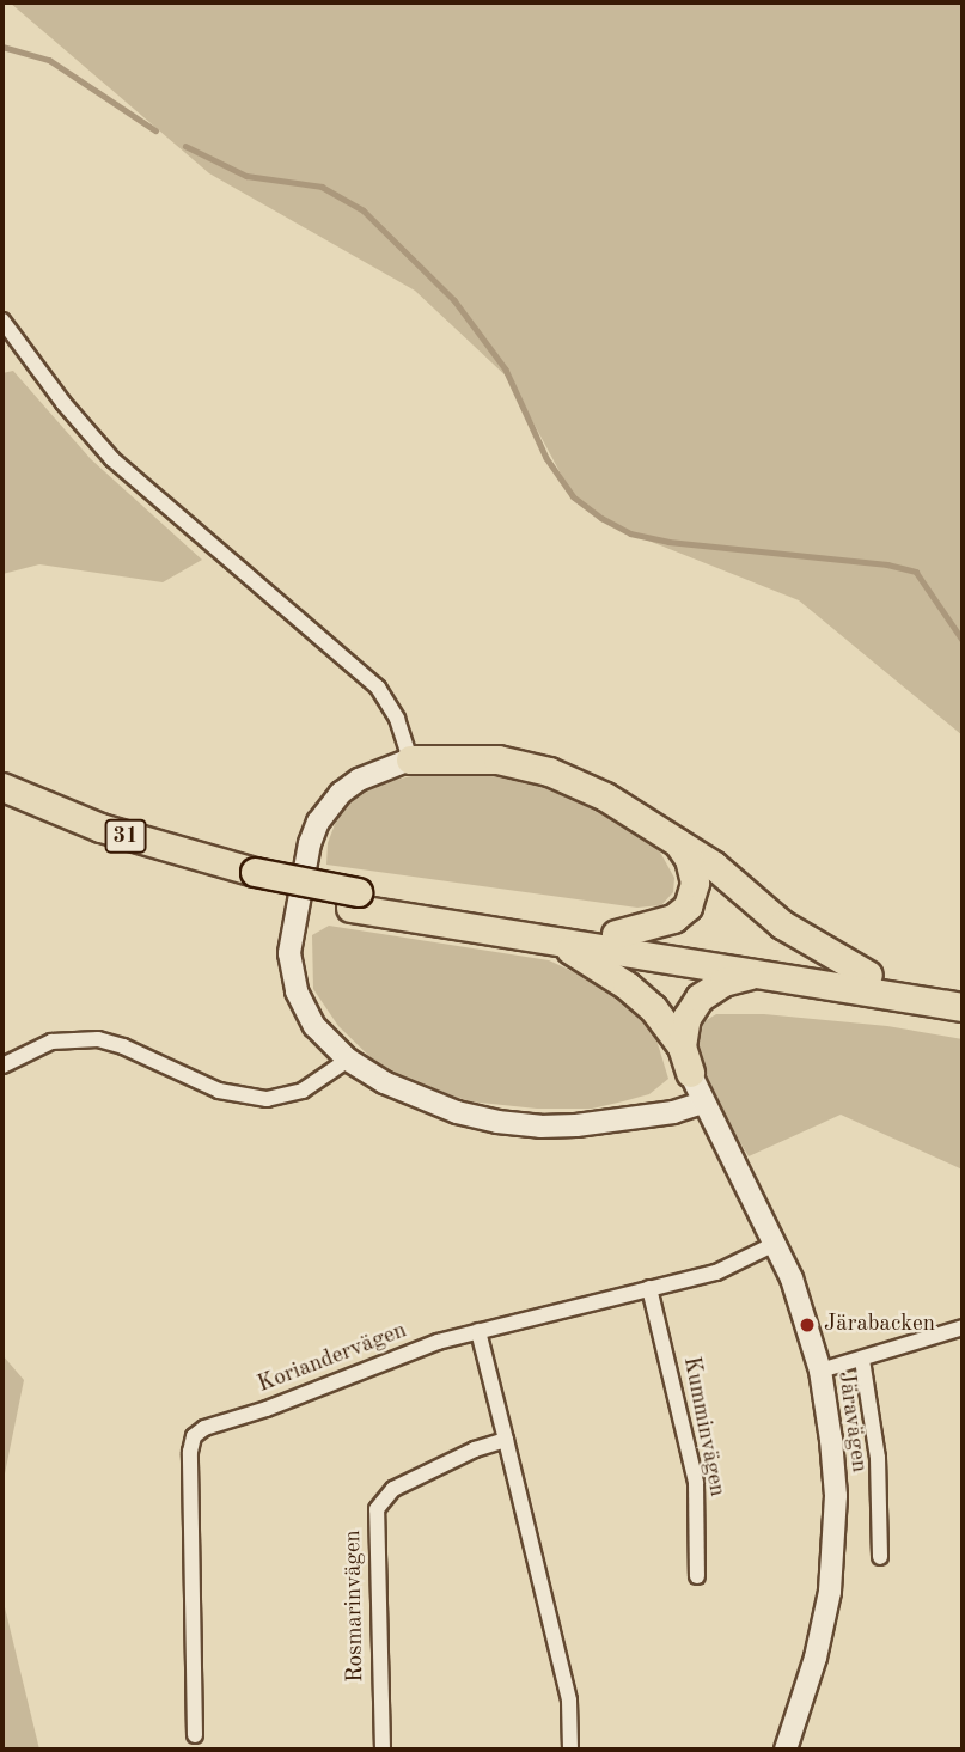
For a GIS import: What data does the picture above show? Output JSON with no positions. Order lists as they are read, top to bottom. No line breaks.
{"streets":{"highway":["31"],"street":["Koriandervägen","Järavägen","Kumminvägen","Rosmarinvägen"]},"crossings":[["Koriandervägen","Järavägen"],["Koriandervägen","Kumminvägen"]],"places":["Järabacken"]}
